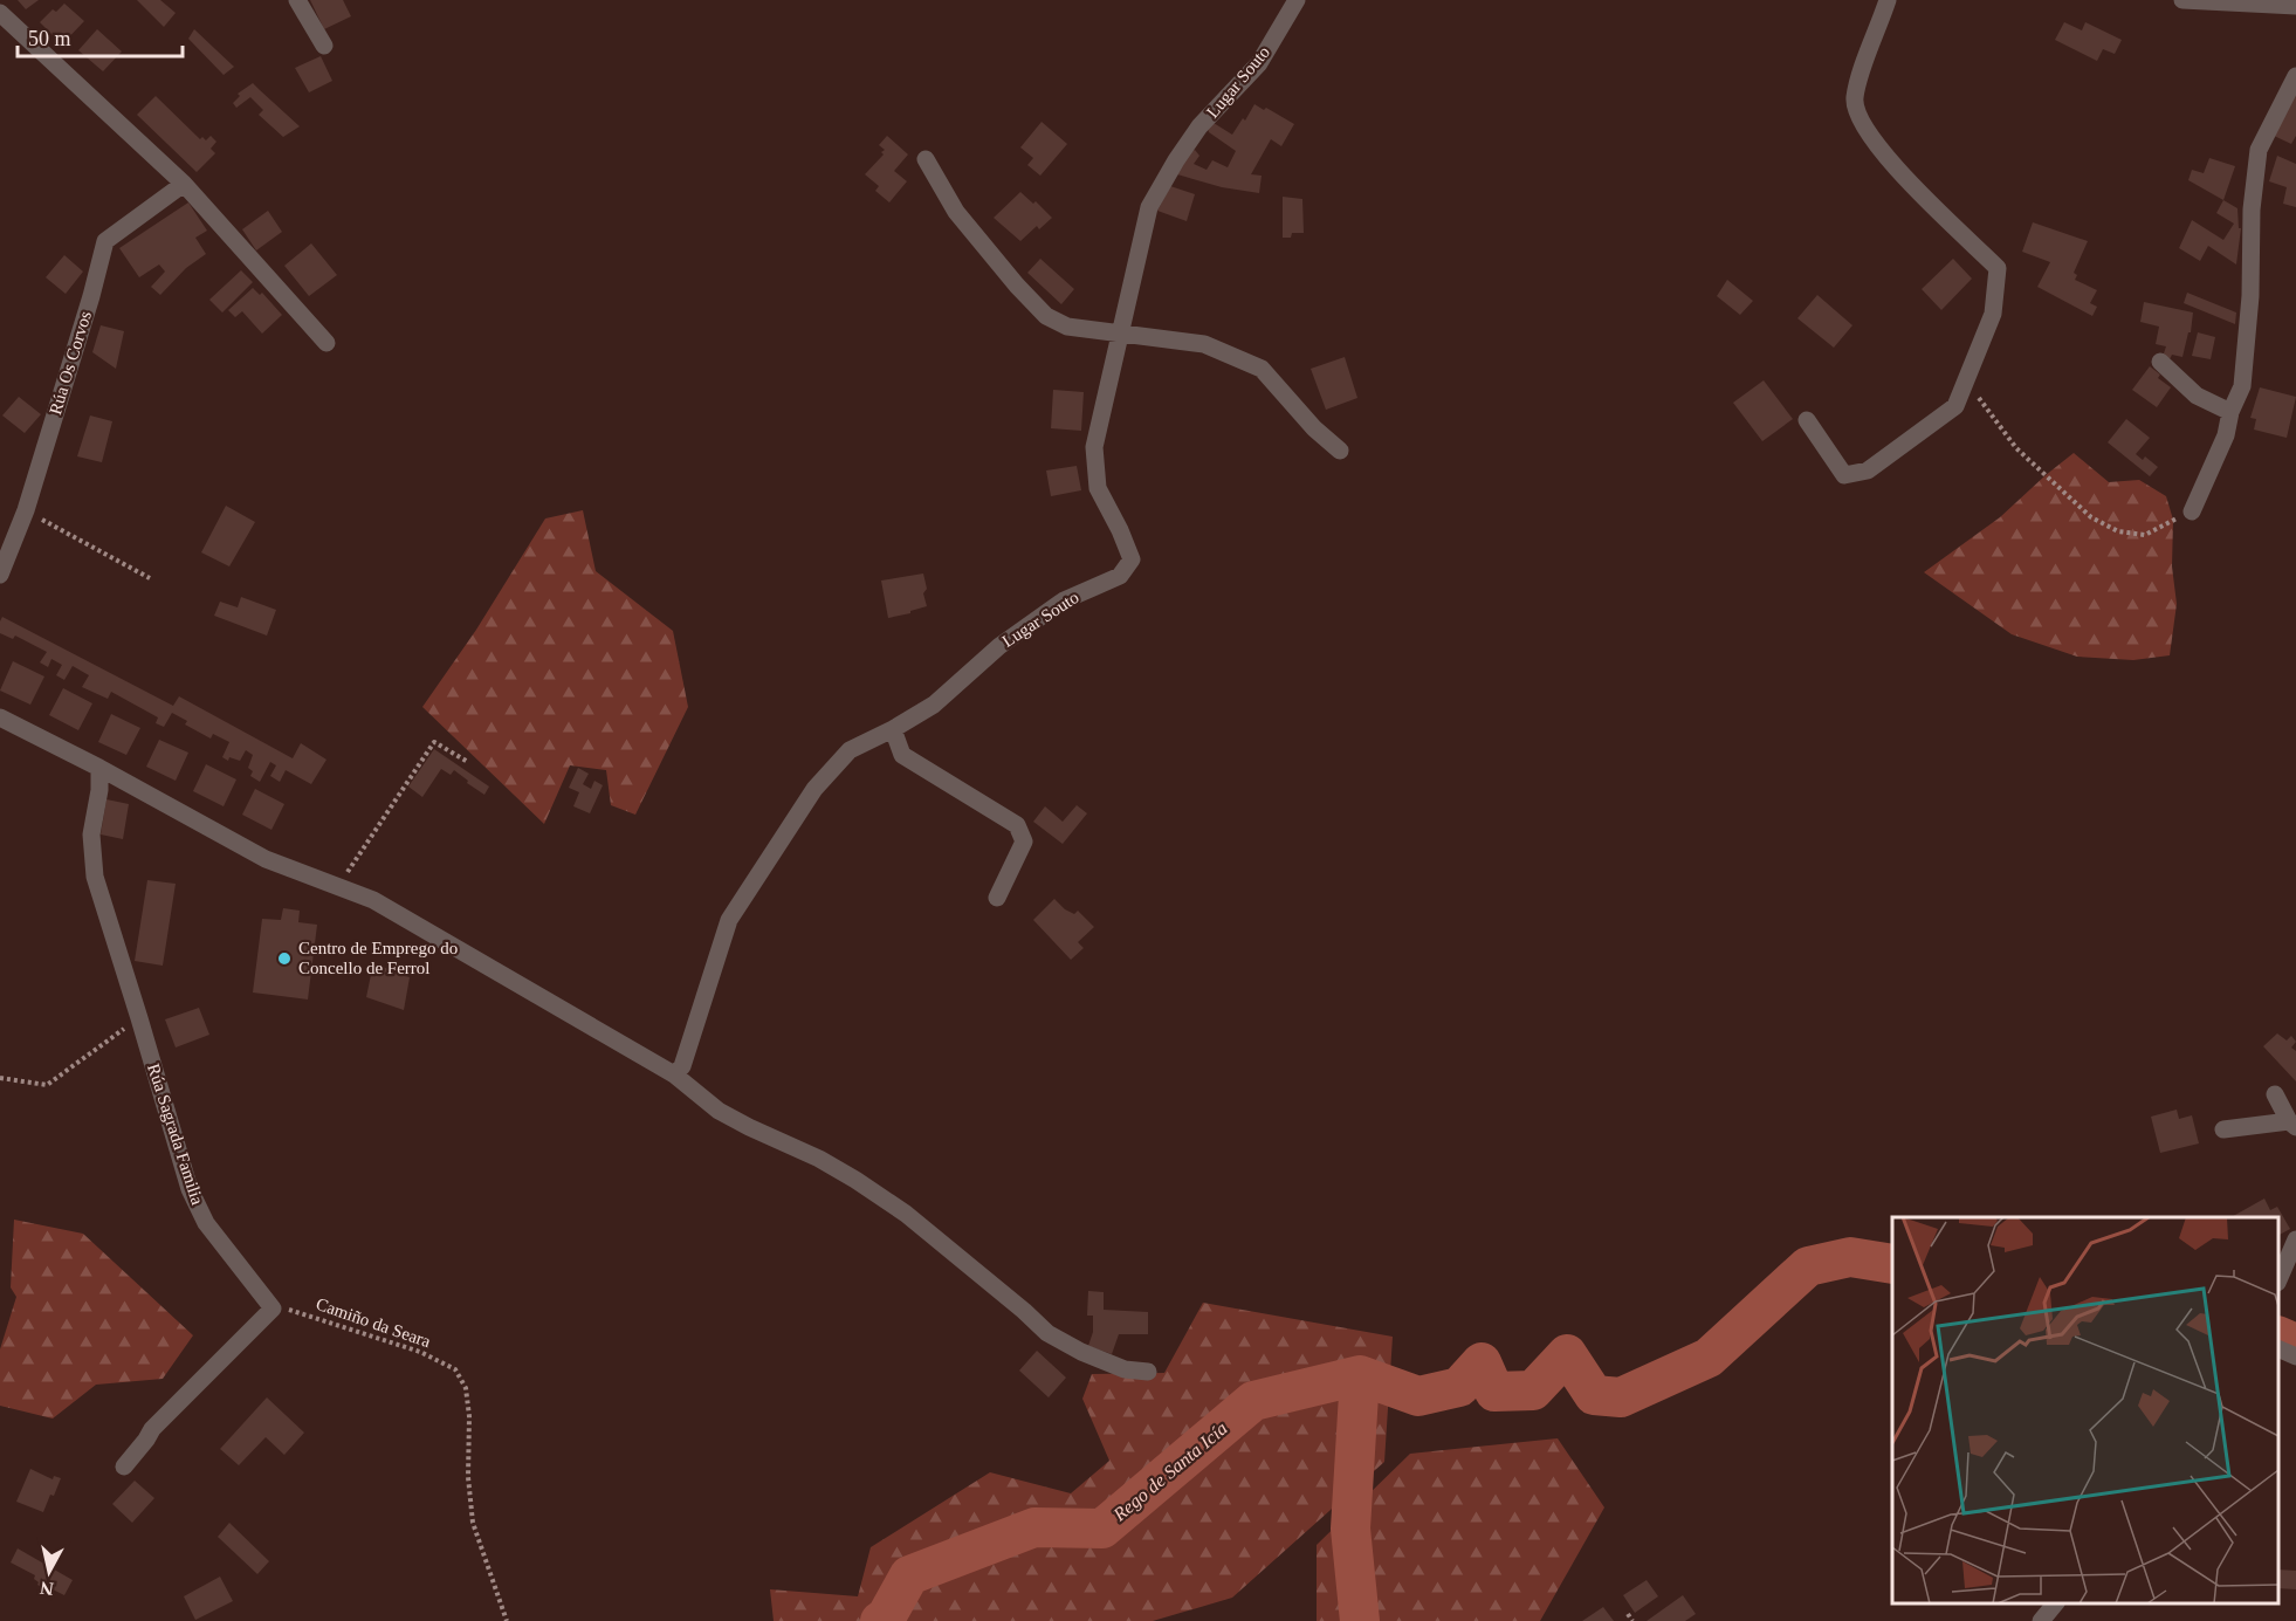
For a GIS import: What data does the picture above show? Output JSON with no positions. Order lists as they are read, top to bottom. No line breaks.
{"streets":{"street":["Lugar Souto","Rúa Os Corvos","Rúa Sagrada Familia"],"path":["Camiño da Seara"]},"crossings":[["Rúa Sagrada Familia","Camiño da Seara"]],"water":["Rego de Santa Icía"],"places":["Centro de Emprego do Concello de Ferrol"],"scale_bar":"50 m","north":"bottom"}
